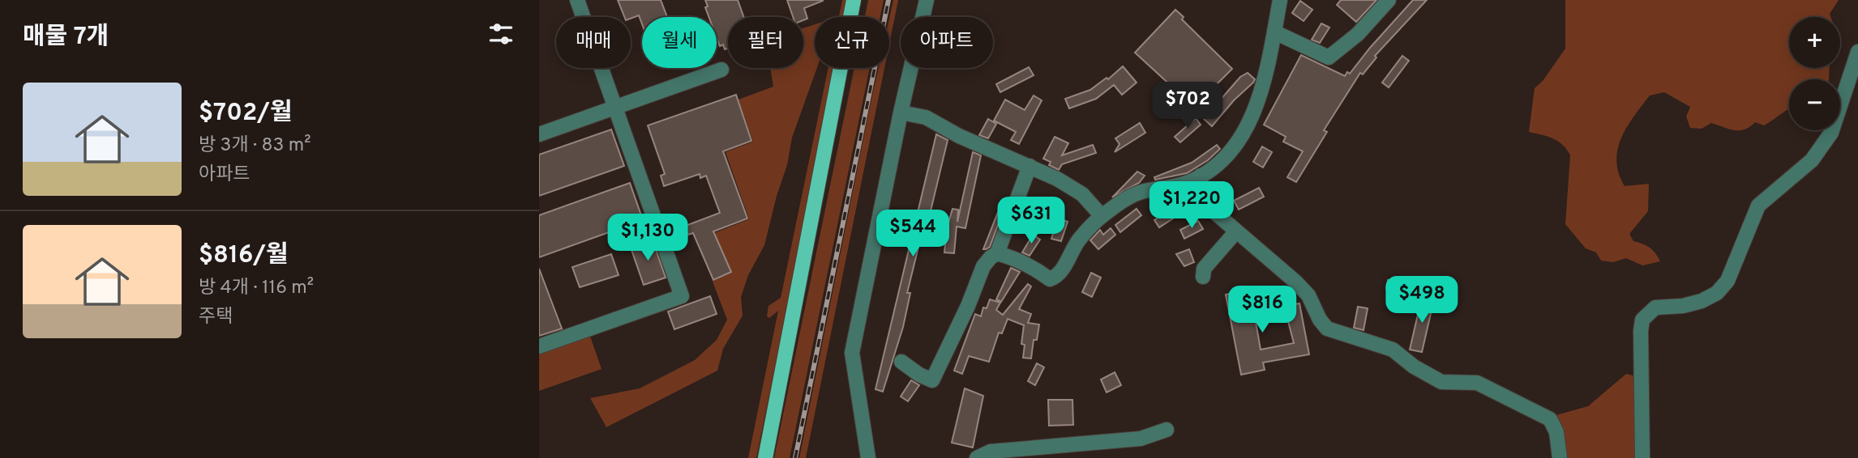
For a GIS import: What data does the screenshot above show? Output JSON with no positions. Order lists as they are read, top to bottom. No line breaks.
{"page":{"heading":"매물 7개","map_buttons":["+","−"],"chip":["매매","월세","필터","신규","아파트"],"list":[{"name":"$702/월","note":"방 3개 · 83 m² · 아파트"},{"name":"$816/월","note":"방 4개 · 116 m² · 주택"}],"price":["$702","$1,220","$631","$544","$1,130","$498","$816"]}}
